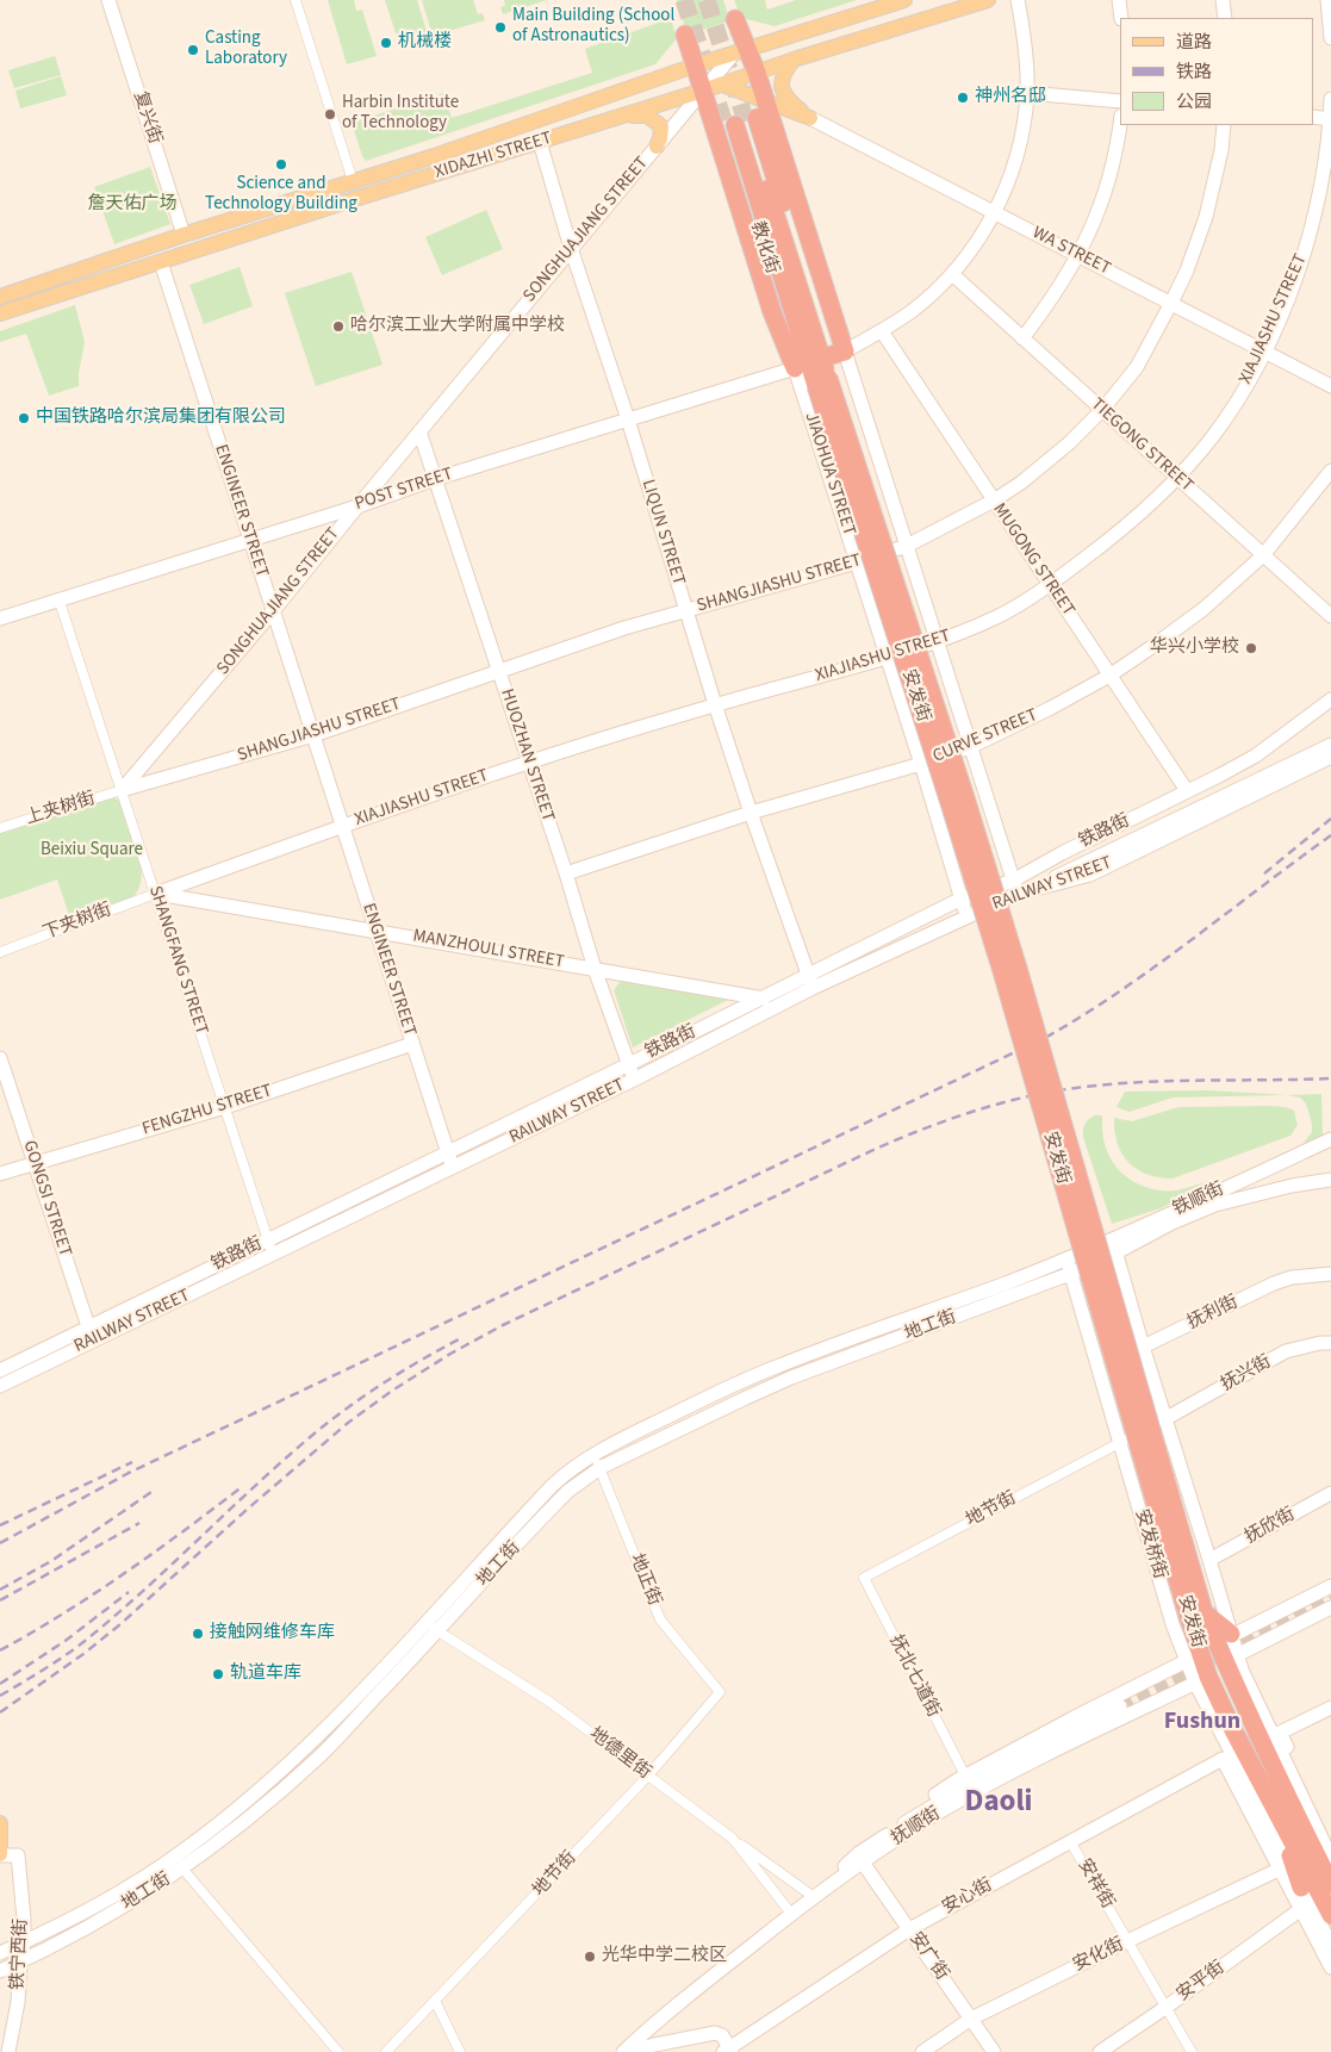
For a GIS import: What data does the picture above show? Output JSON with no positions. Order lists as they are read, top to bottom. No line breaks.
{"streets":{"highway":["JIAOHUA STREET","安发街"],"main road":["XIDAZHI STREET"],"street":["复兴街","SONGHUAJIANG STREET","WA STREET","XIAJIASHU STREET","TIEGONG STREET","POST STREET","ENGINEER STREET","LIQUN STREET","MUGONG STREET","SHANGJIASHU STREET","CURVE STREET","HUOZHAN STREET","上夹树街","铁路街","RAILWAY STREET","下夹树街","MANZHOULI STREET","SHANGFANG STREET","FENGZHU STREET","GONGSI STREET","铁顺街","抚利街","地工街","抚兴街","地节街","抚欣街","安发桥街","地正街","抚北七道街","地德里街","抚顺街","安祥街","安心街","铁宁西街","安化街","安广街","安平街"]},"crossings":[["复兴街","XIDAZHI STREET"],["XIDAZHI STREET","SONGHUAJIANG STREET"],["XIDAZHI STREET","JIAOHUA STREET"],["XIDAZHI STREET","ENGINEER STREET"],["XIDAZHI STREET","LIQUN STREET"],["SONGHUAJIANG STREET","JIAOHUA STREET"],["SONGHUAJIANG STREET","POST STREET"],["SONGHUAJIANG STREET","ENGINEER STREET"],["SONGHUAJIANG STREET","LIQUN STREET"],["SONGHUAJIANG STREET","SHANGJIASHU STREET"],["SONGHUAJIANG STREET","HUOZHAN STREET"],["SONGHUAJIANG STREET","上夹树街"],["SONGHUAJIANG STREET","SHANGFANG STREET"],["WA STREET","XIAJIASHU STREET"],["WA STREET","POST STREET"],["WA STREET","SHANGJIASHU STREET"],["XIAJIASHU STREET","TIEGONG STREET"],["XIAJIASHU STREET","JIAOHUA STREET"],["XIAJIASHU STREET","ENGINEER STREET"],["XIAJIASHU STREET","LIQUN STREET"],["XIAJIASHU STREET","MUGONG STREET"],["XIAJIASHU STREET","HUOZHAN STREET"],["XIAJIASHU STREET","下夹树街"],["XIAJIASHU STREET","MANZHOULI STREET"],["XIAJIASHU STREET","SHANGFANG STREET"],["TIEGONG STREET","POST STREET"],["TIEGONG STREET","SHANGJIASHU STREET"],["TIEGONG STREET","CURVE STREET"],["JIAOHUA STREET","POST STREET"],["JIAOHUA STREET","SHANGJIASHU STREET"],["JIAOHUA STREET","安发街"],["JIAOHUA STREET","CURVE STREET"],["JIAOHUA STREET","铁路街"],["JIAOHUA STREET","RAILWAY STREET"],["POST STREET","ENGINEER STREET"],["POST STREET","LIQUN STREET"],["POST STREET","MUGONG STREET"],["POST STREET","安发街"],["POST STREET","HUOZHAN STREET"],["POST STREET","SHANGFANG STREET"],["ENGINEER STREET","SHANGJIASHU STREET"],["ENGINEER STREET","铁路街"],["ENGINEER STREET","RAILWAY STREET"],["ENGINEER STREET","MANZHOULI STREET"],["ENGINEER STREET","FENGZHU STREET"],["LIQUN STREET","SHANGJIASHU STREET"],["LIQUN STREET","CURVE STREET"],["LIQUN STREET","铁路街"],["LIQUN STREET","RAILWAY STREET"],["MUGONG STREET","SHANGJIASHU STREET"],["MUGONG STREET","CURVE STREET"],["SHANGJIASHU STREET","HUOZHAN STREET"],["SHANGJIASHU STREET","上夹树街"],["SHANGJIASHU STREET","SHANGFANG STREET"],["安发街","安发桥街"],["安发街","抚顺街"],["CURVE STREET","HUOZHAN STREET"],["HUOZHAN STREET","铁路街"],["HUOZHAN STREET","RAILWAY STREET"],["HUOZHAN STREET","MANZHOULI STREET"],["上夹树街","SHANGFANG STREET"],["铁路街","RAILWAY STREET"],["铁路街","MANZHOULI STREET"],["铁路街","SHANGFANG STREET"],["铁路街","GONGSI STREET"],["RAILWAY STREET","MANZHOULI STREET"],["RAILWAY STREET","SHANGFANG STREET"],["RAILWAY STREET","GONGSI STREET"],["下夹树街","MANZHOULI STREET"],["下夹树街","SHANGFANG STREET"],["MANZHOULI STREET","SHANGFANG STREET"],["SHANGFANG STREET","FENGZHU STREET"],["FENGZHU STREET","GONGSI STREET"],["铁顺街","地工街"],["铁顺街","安发桥街"],["抚利街","安发桥街"],["地工街","安发桥街"],["地工街","地正街"],["地工街","地德里街"],["地工街","铁宁西街"],["抚兴街","地节街"],["地节街","安发桥街"],["地节街","地正街"],["地节街","抚北七道街"],["地节街","地德里街"],["安发桥街","抚顺街"],["抚北七道街","抚顺街"],["抚顺街","安广街"],["安祥街","安心街"],["安祥街","安化街"],["安祥街","安平街"],["安心街","安化街"],["安心街","安广街"],["安化街","安广街"]],"districts":["Fushun","Daoli"],"parks":["詹天佑广场","Beixiu Square"],"places":["Main Building (School of Astronautics)","机械楼","Casting Laboratory","神州名邸","Harbin Institute of Technology","Science and Technology Building","哈尔滨工业大学附属中学校","中国铁路哈尔滨局集团有限公司","华兴小学校","接触网维修车库","轨道车库","光华中学二校区"],"legend":["道路","铁路","公园"]}
